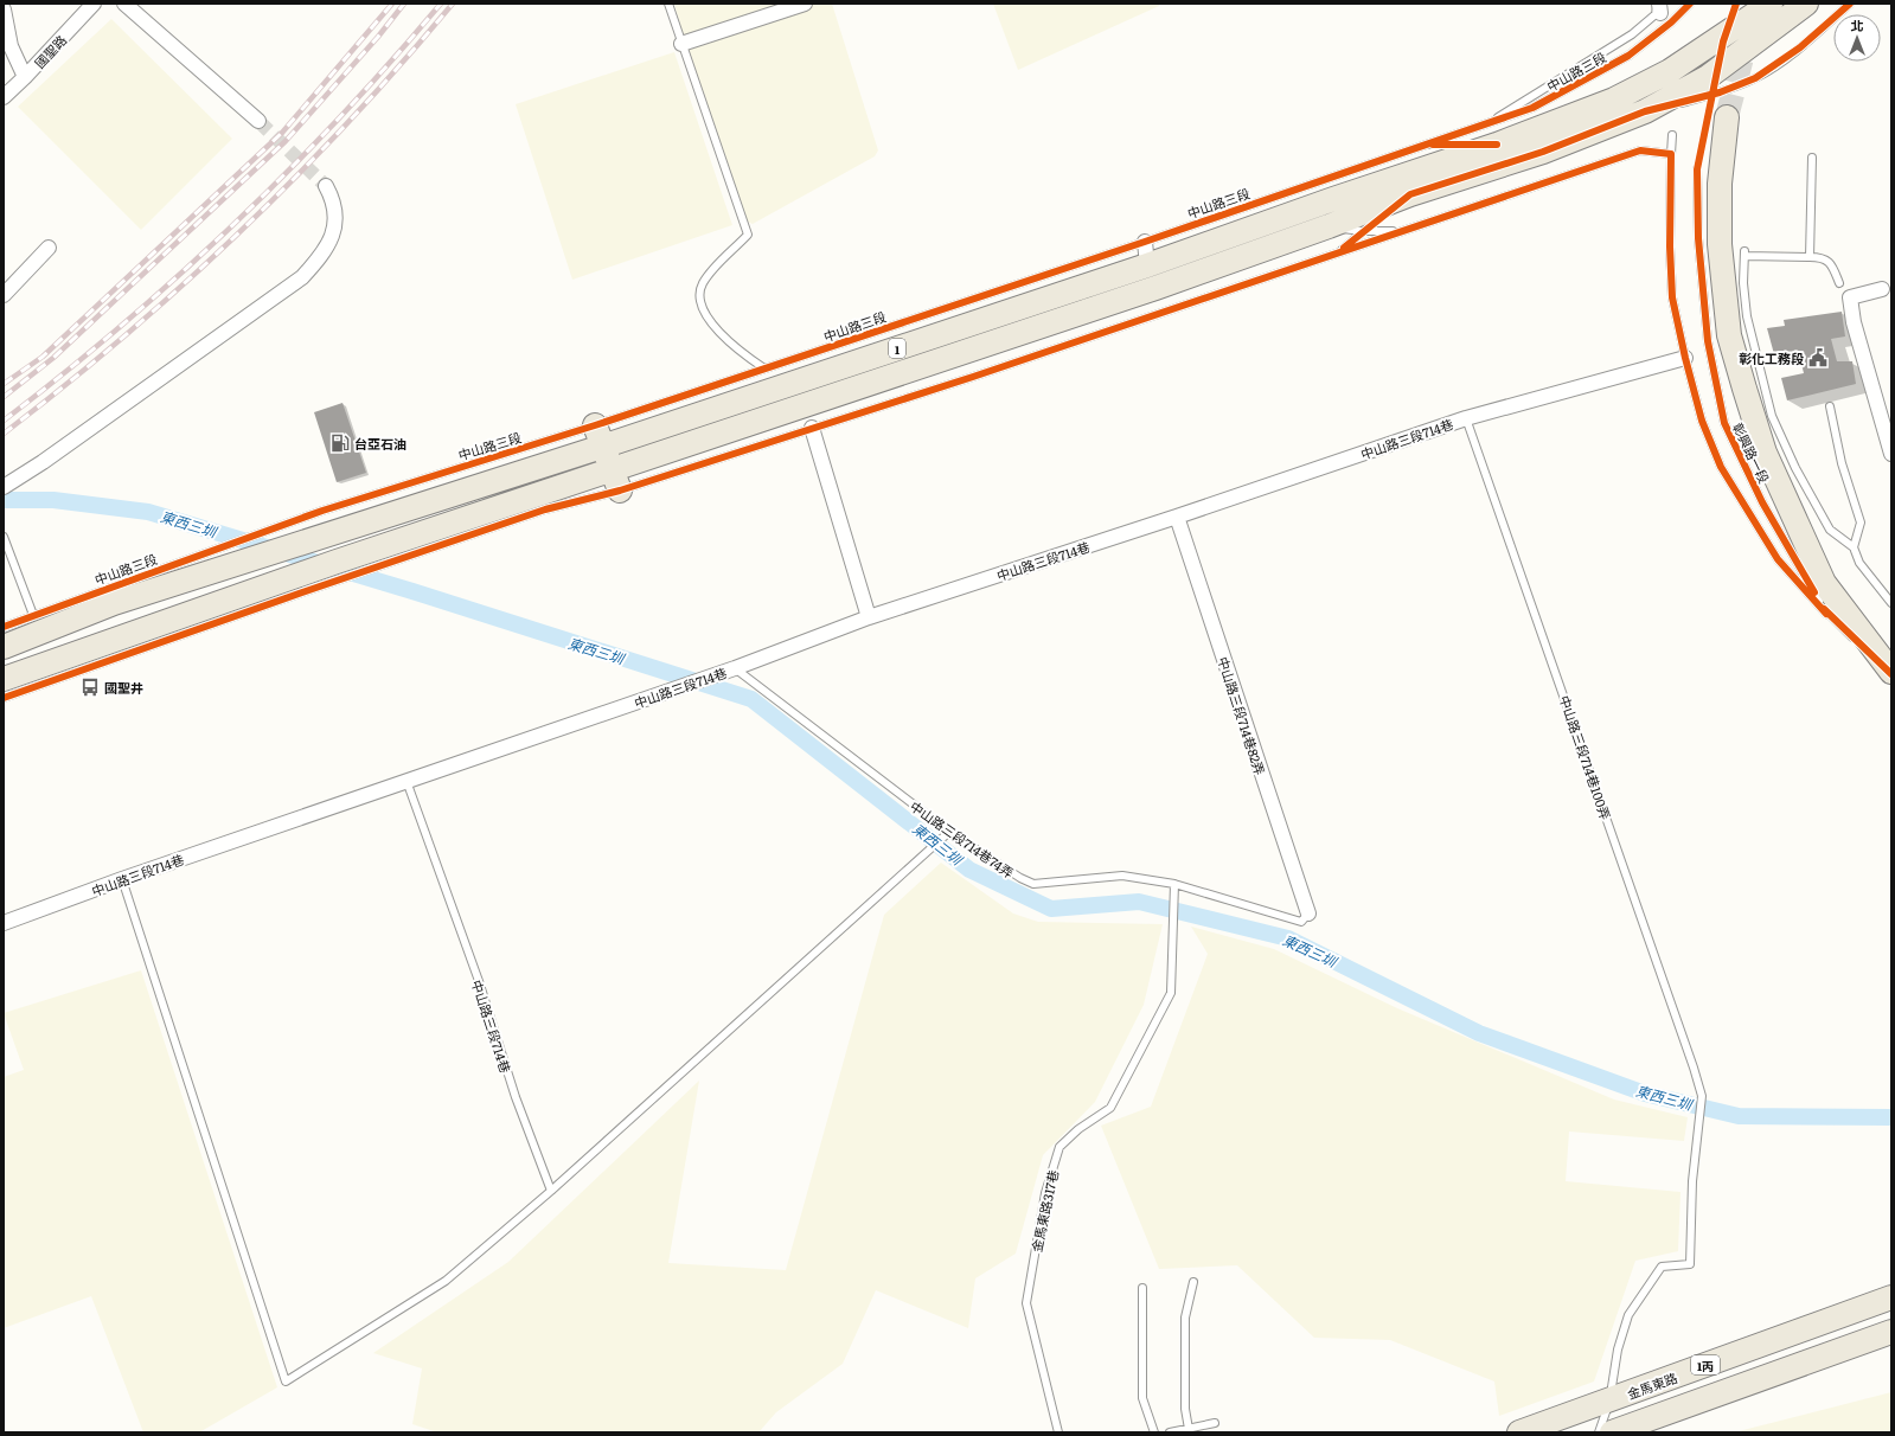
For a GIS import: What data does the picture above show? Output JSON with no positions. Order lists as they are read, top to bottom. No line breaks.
{"streets":{"main road":["中山路三段","1","彰興路一段","1丙","金馬東路"],"street":["國聖路","中山路三段714巷","中山路三段714巷82弄"],"lane":["中山路三段714巷100弄","中山路三段714巷74弄","金馬東路317巷"]},"crossings":[["中山路三段714巷","中山路三段714巷82弄"],["中山路三段714巷","中山路三段714巷100弄"],["中山路三段714巷","中山路三段714巷74弄"],["中山路三段714巷82弄","中山路三段714巷74弄"],["中山路三段714巷100弄","金馬東路"],["中山路三段714巷74弄","金馬東路317巷"]],"water":["東西三圳"],"places":{"public building":["彰化工務段"],"fuel station":["台亞石油"],"bus stop":["國聖井"]},"north":"top"}
